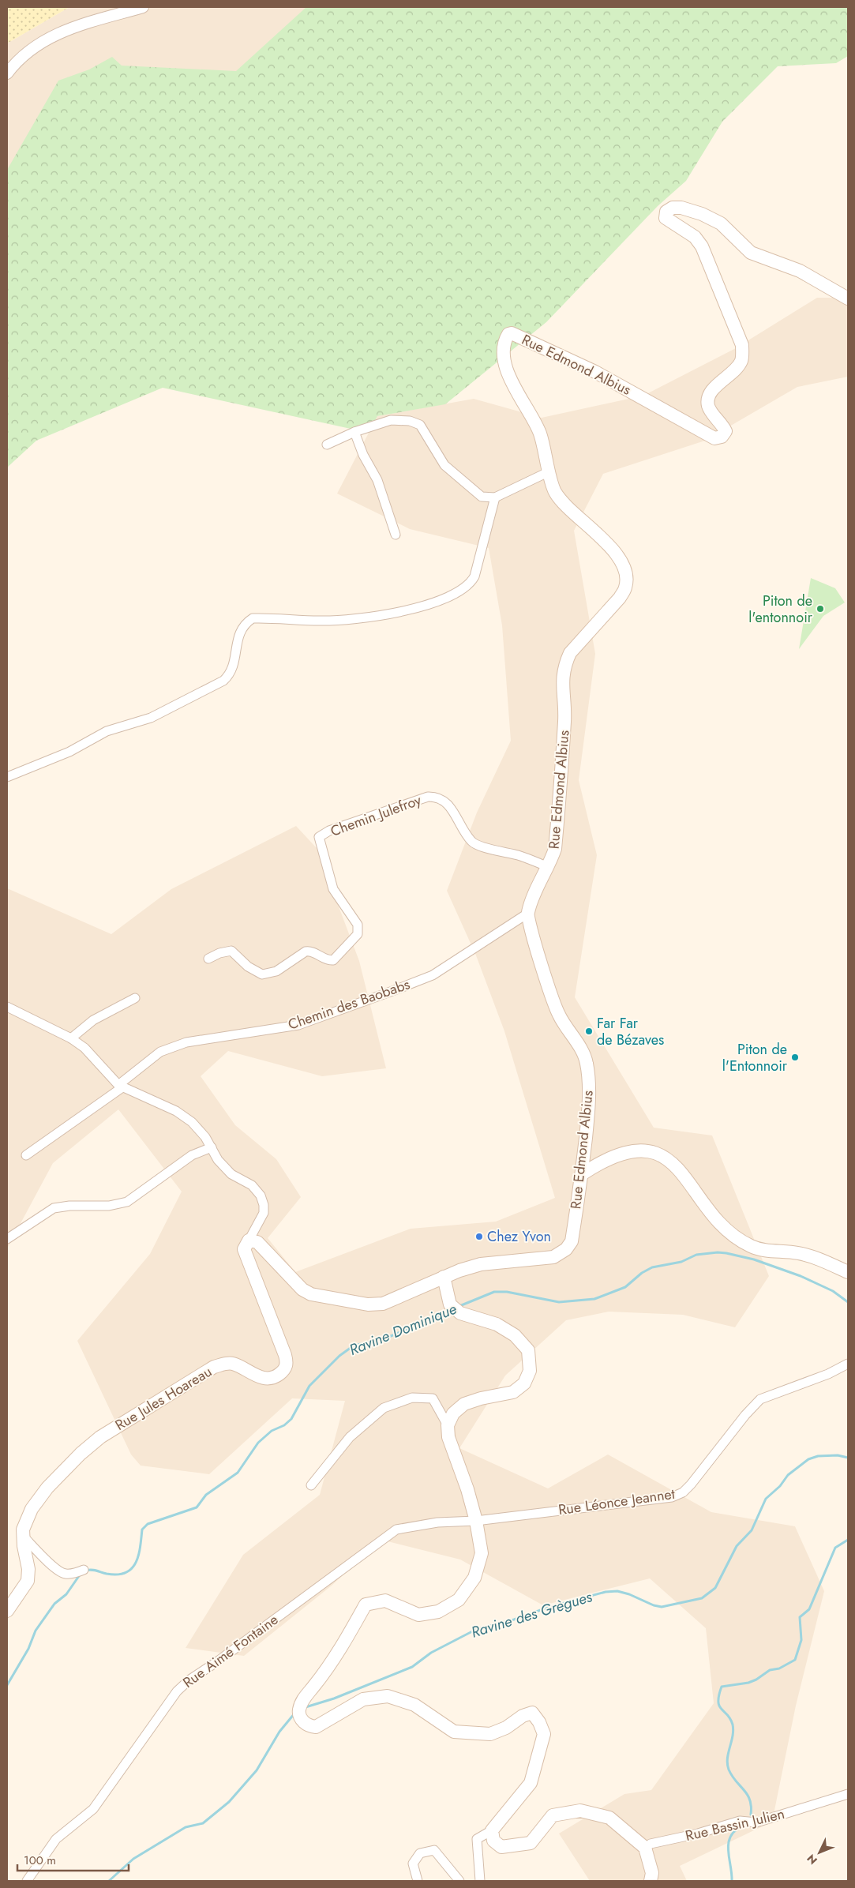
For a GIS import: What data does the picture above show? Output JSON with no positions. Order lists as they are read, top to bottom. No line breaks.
{"streets":{"main road":["Rue Edmond Albius","Rue Jules Hoareau"],"street":["Chemin Julefroy","Chemin des Baobabs","Rue Léonce Jeannet","Rue Aimé Fontaine","Rue Bassin Julien"]},"crossings":[["Rue Edmond Albius","Chemin Julefroy"],["Rue Edmond Albius","Chemin des Baobabs"],["Rue Léonce Jeannet","Rue Aimé Fontaine"]],"water":["Ravine Dominique","Ravine des Grègues"],"places":["Piton de l'entonnoir","Far Far de Bézaves","Piton de l'Entonnoir","Chez Yvon"],"scale_bar":"100 m","north":"bottom left"}
